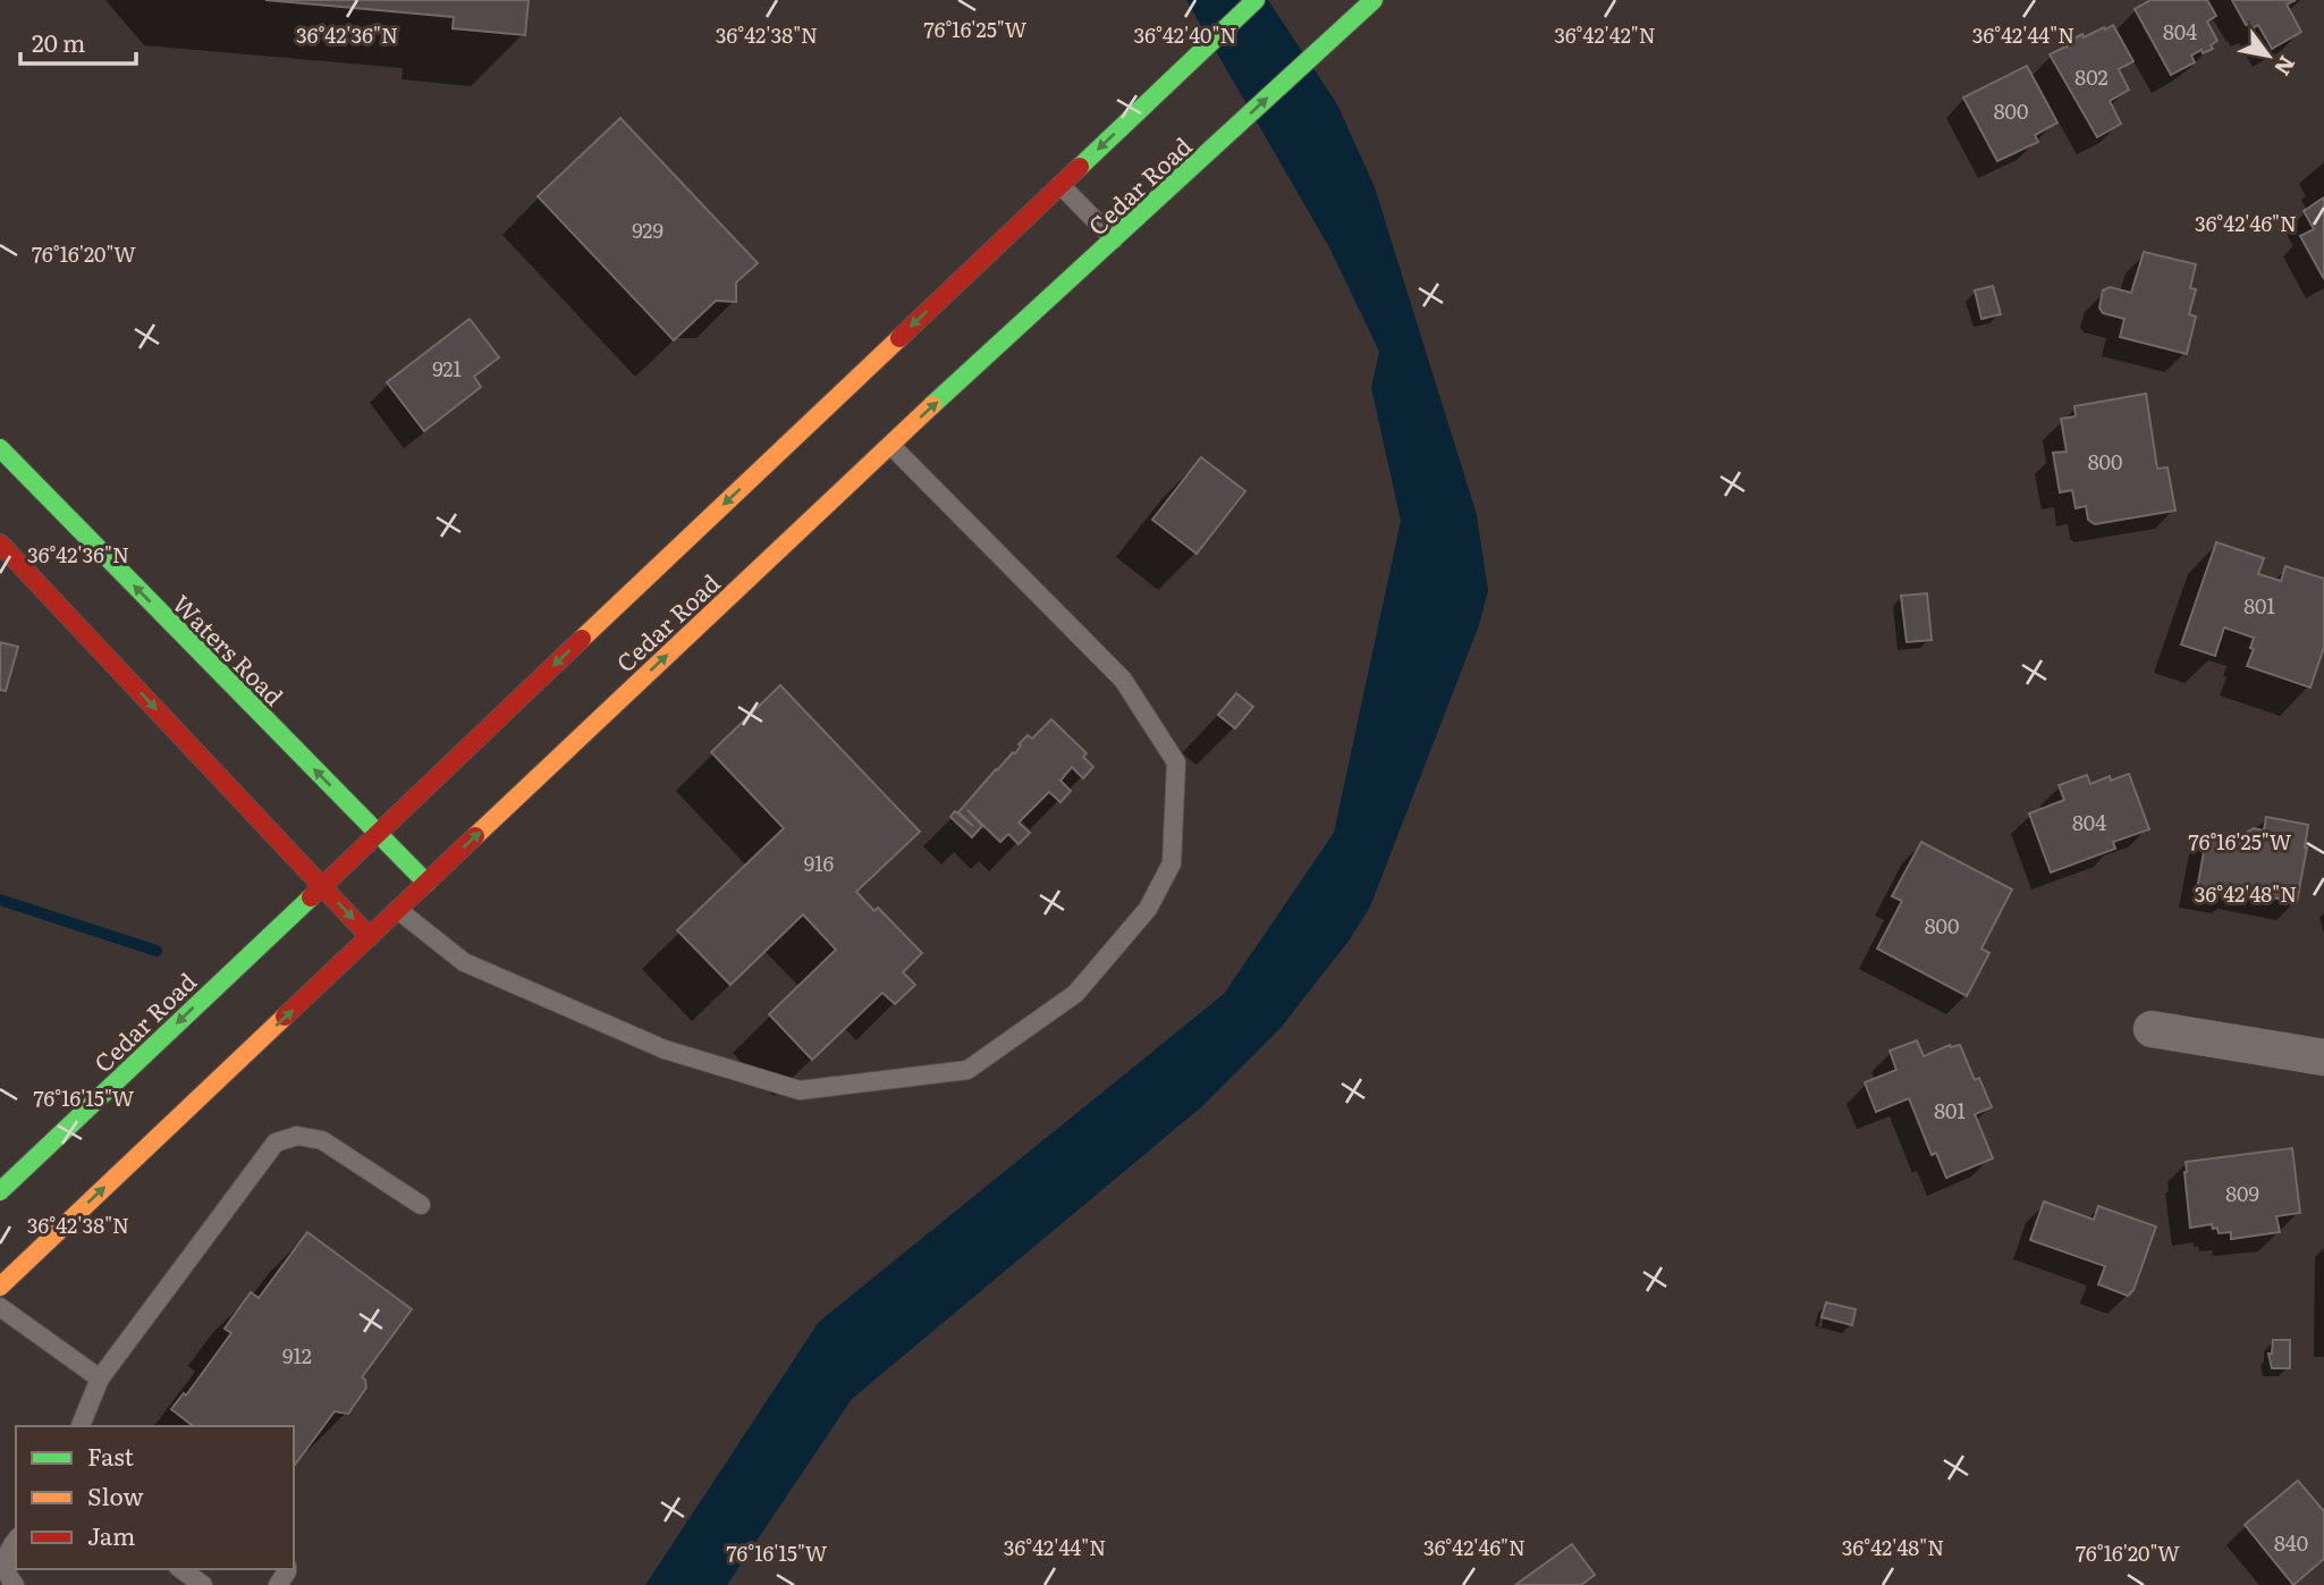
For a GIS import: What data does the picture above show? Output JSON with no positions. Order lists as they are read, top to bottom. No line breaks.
{"streets":{"main road":["Cedar Road","Waters Road"]},"crossings":[["Cedar Road","Waters Road"]],"house_numbers":["804","802","800","929","921","800","801","804","916","800","801","809","912","840"],"legend":["Fast","Slow","Jam"],"scale_bar":"20 m","north":"bottom right","coordinates":["76°16'25\"W","36°42'36\"N","36°42'38\"N","36°42'40\"N","36°42'42\"N","36°42'44\"N","36°42'46\"N","76°16'20\"W","36°42'48\"N","76°16'15\"W"]}
